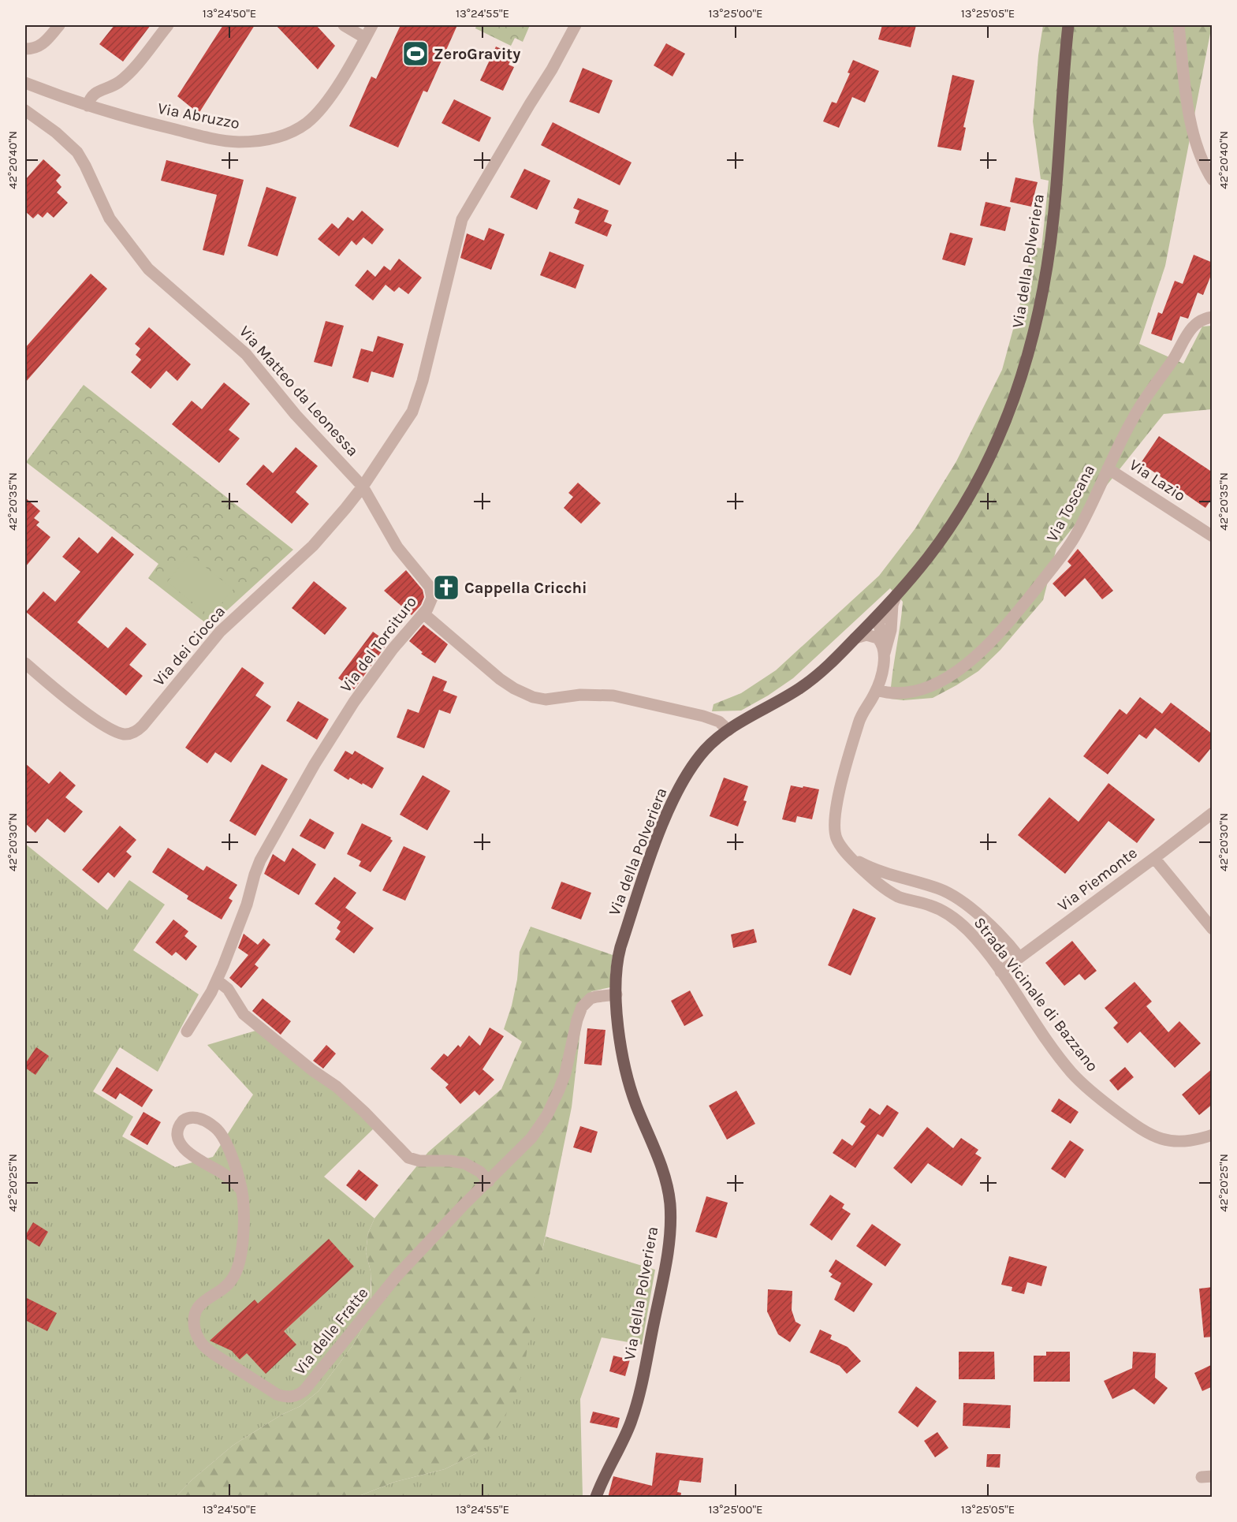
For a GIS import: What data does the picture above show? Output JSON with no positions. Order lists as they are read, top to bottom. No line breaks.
{"streets":{"main road":["Via della Polveriera"],"street":["Via Abruzzo","Via Matteo da Leonessa","Via Lazio","Via Toscana","Via del Torcituro","Via dei Ciocca","Via Piemonte","Strada Vicinale di Bazzano","Via delle Fratte"]},"crossings":[["Via della Polveriera","Strada Vicinale di Bazzano"],["Via della Polveriera","Via delle Fratte"],["Via Matteo da Leonessa","Via del Torcituro"],["Via Matteo da Leonessa","Via dei Ciocca"],["Via Lazio","Via Toscana"],["Via Toscana","Strada Vicinale di Bazzano"],["Via del Torcituro","Via dei Ciocca"],["Via Piemonte","Strada Vicinale di Bazzano"]],"places":{"sports":["ZeroGravity"],"church":["Cappella Cricchi"]},"coordinates":["13°24'50\"E","13°24'55\"E","13°25'00\"E","13°25'05\"E","42°20'40\"N","42°20'35\"N","42°20'30\"N","42°20'25\"N"]}
